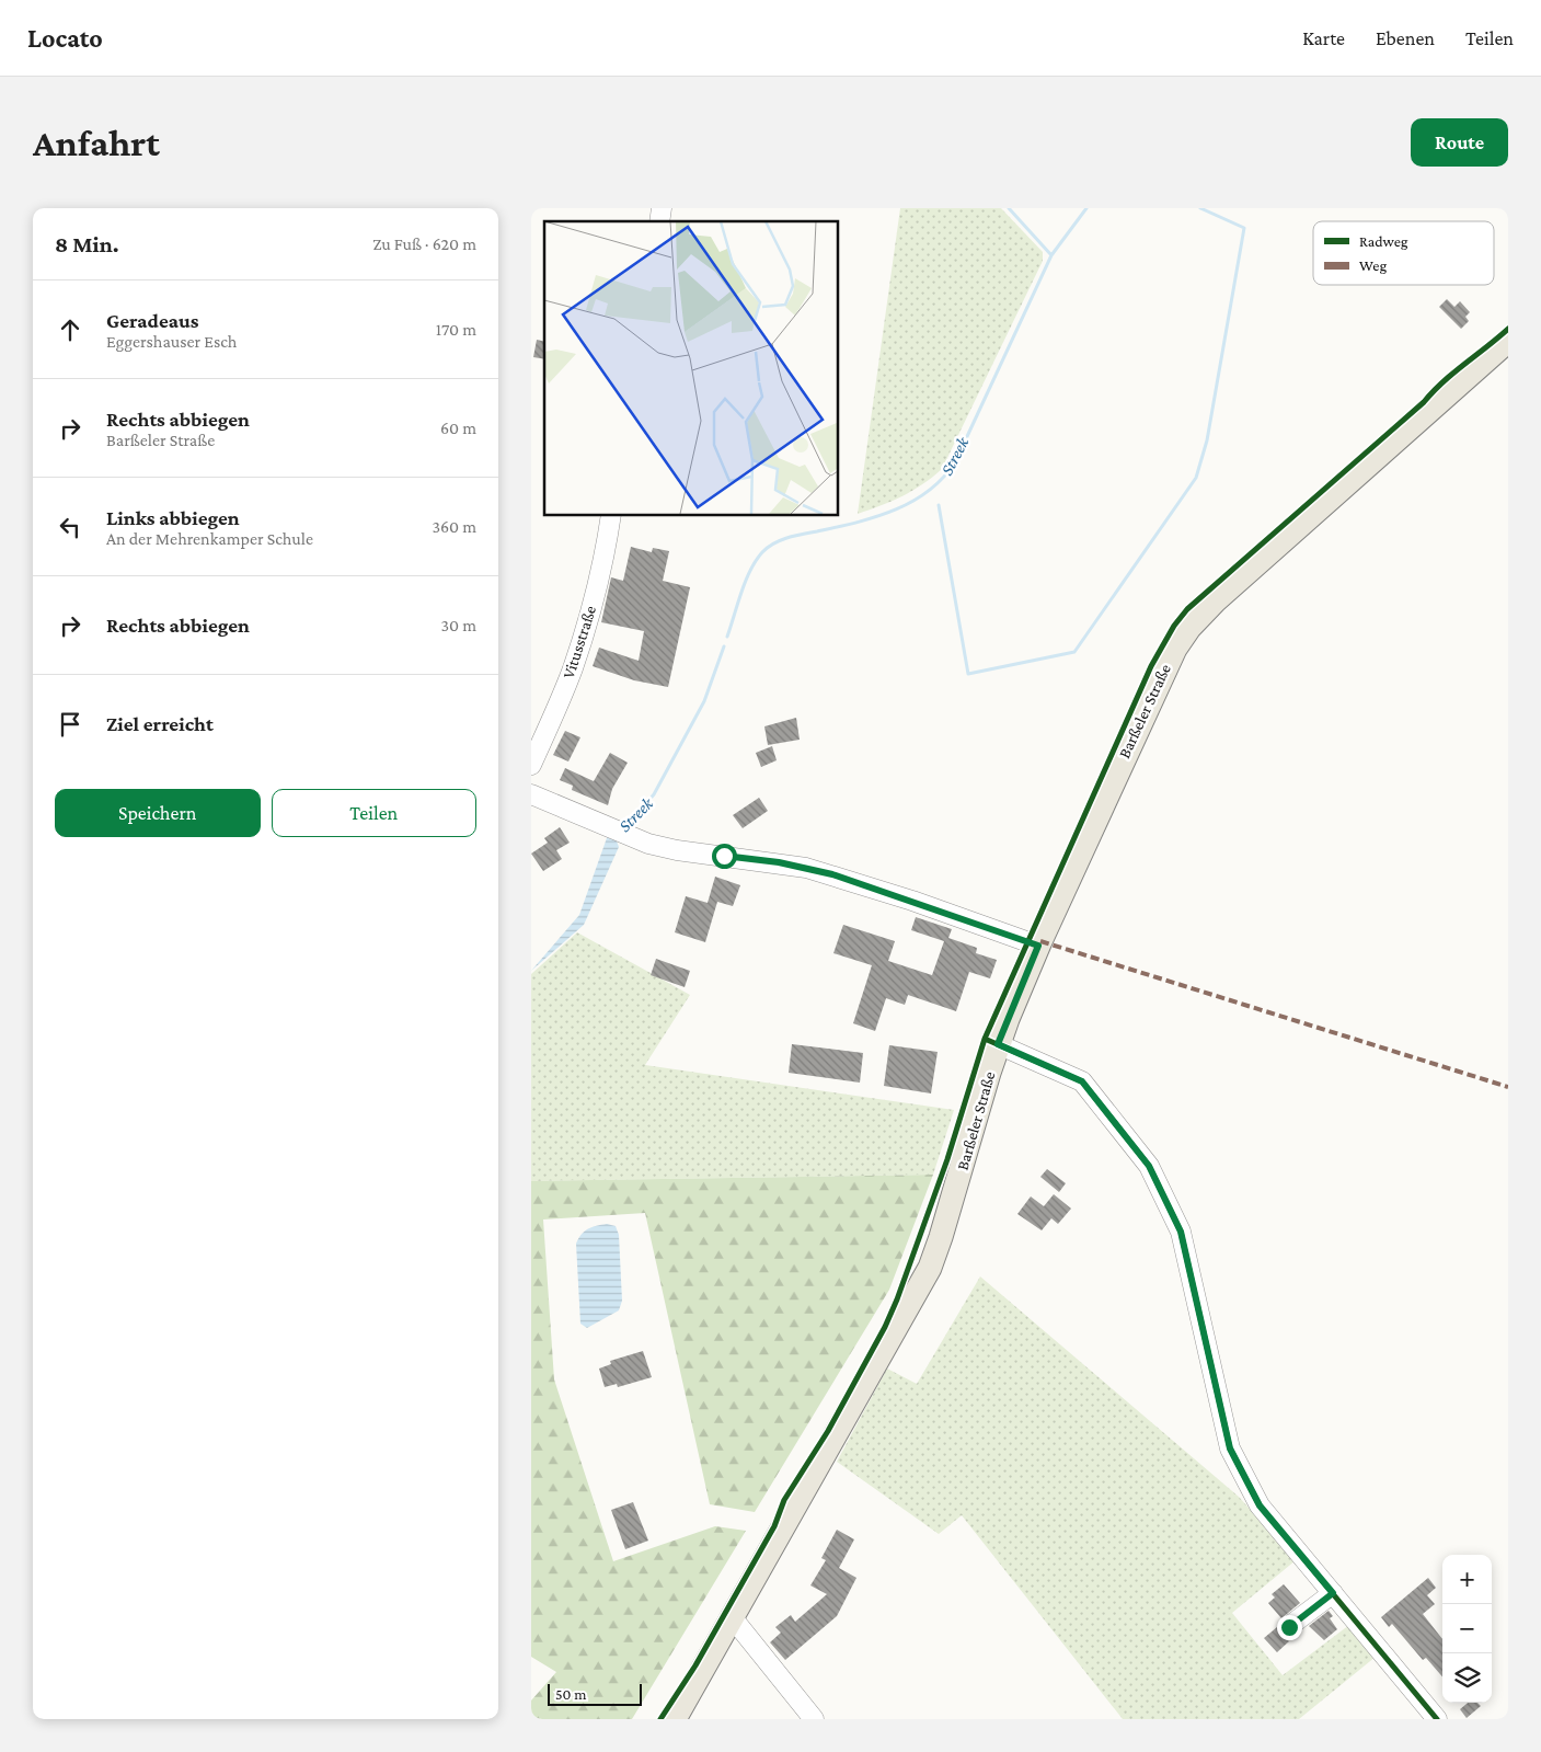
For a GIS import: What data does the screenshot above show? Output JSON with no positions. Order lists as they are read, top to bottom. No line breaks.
{"streets":{"main road":["Barßeler Straße"],"street":["Vitusstraße"]},"water":["Streek"],"legend":["Radweg","Weg"],"scale_bar":"50 m","page":{"header":"Locato","nav":["Karte","Ebenen","Teilen"],"buttons":["Route",["Speichern","Teilen"]],"title":"Anfahrt","heading":["8 Min.","Zu Fuß · 620 m"],"list":[["Geradeaus","Eggershauser Esch","170 m"],["Rechts abbiegen","Barßeler Straße","60 m"],["Links abbiegen","An der Mehrenkamper Schule","360 m"],["Rechts abbiegen","30 m"],"Ziel erreicht"],"map_buttons":["+","−"],"scale":"50 m"}}
